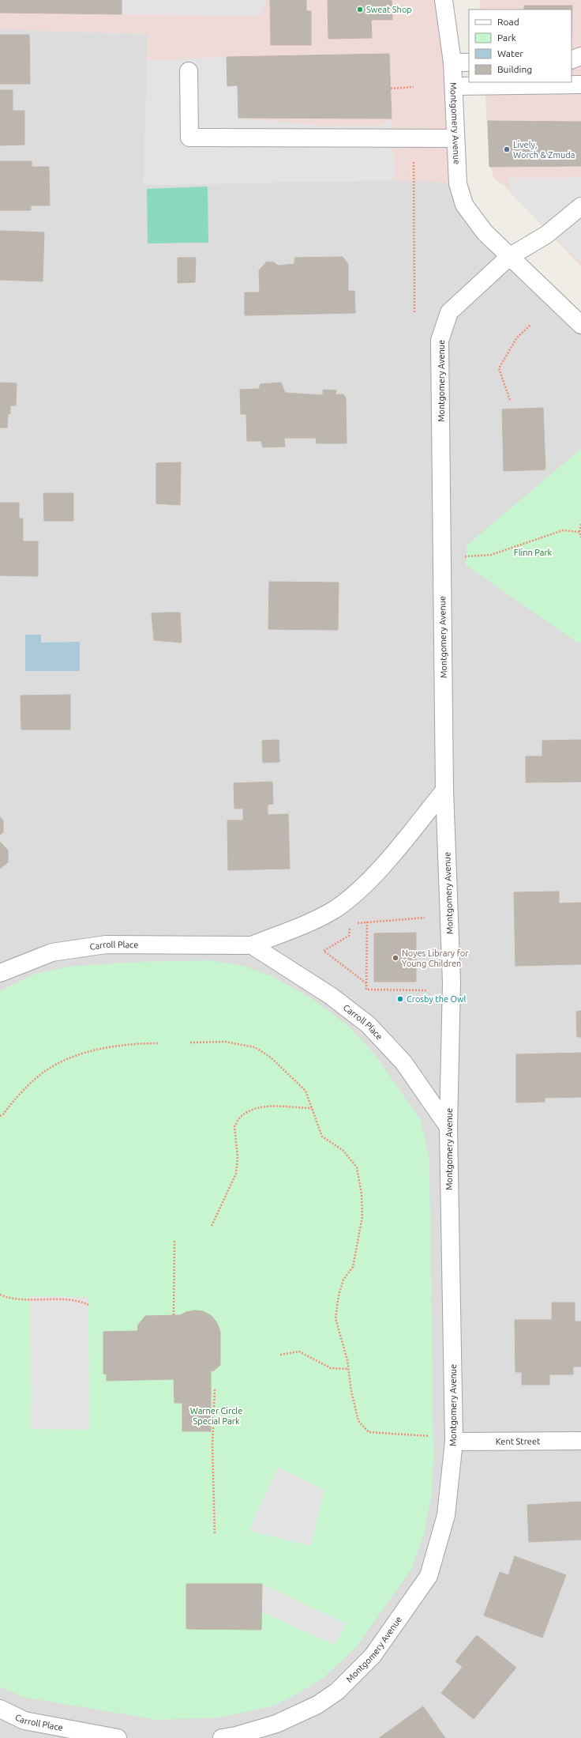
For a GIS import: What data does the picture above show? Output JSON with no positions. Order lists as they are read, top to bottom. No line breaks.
{"streets":{"street":["Montgomery Avenue","Carroll Place","Kent Street"]},"crossings":[["Montgomery Avenue","Carroll Place"],["Montgomery Avenue","Kent Street"]],"parks":["Flinn Park","Warner Circle Special Park"],"places":["Sweat Shop","Lively, Worch & Zmuda","Noyes Library for Young Children","Crosby the Owl"],"legend":["Road","Park","Water","Building"]}
